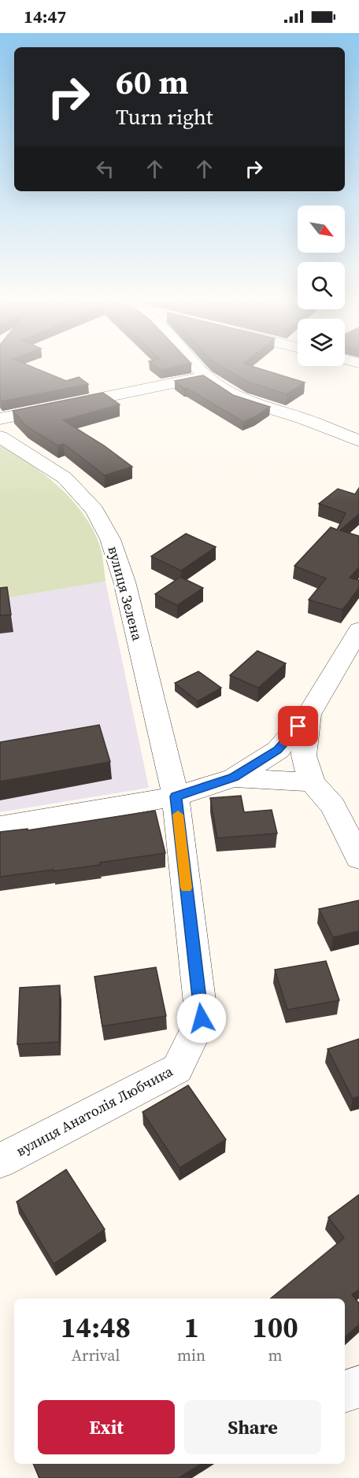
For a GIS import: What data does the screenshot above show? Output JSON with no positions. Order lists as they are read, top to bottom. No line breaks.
{"streets":{"street":["вулиця Зелена","вулиця Анатолія Любчика"]},"crossings":[["вулиця Зелена","вулиця Анатолія Любчика"]],"north":"bottom right","page":{"status":"14:47","turn":["60 m","Turn right"],"eta":["14:48","Arrival","1","min","100","m"],"buttons":["Exit","Share"]}}
